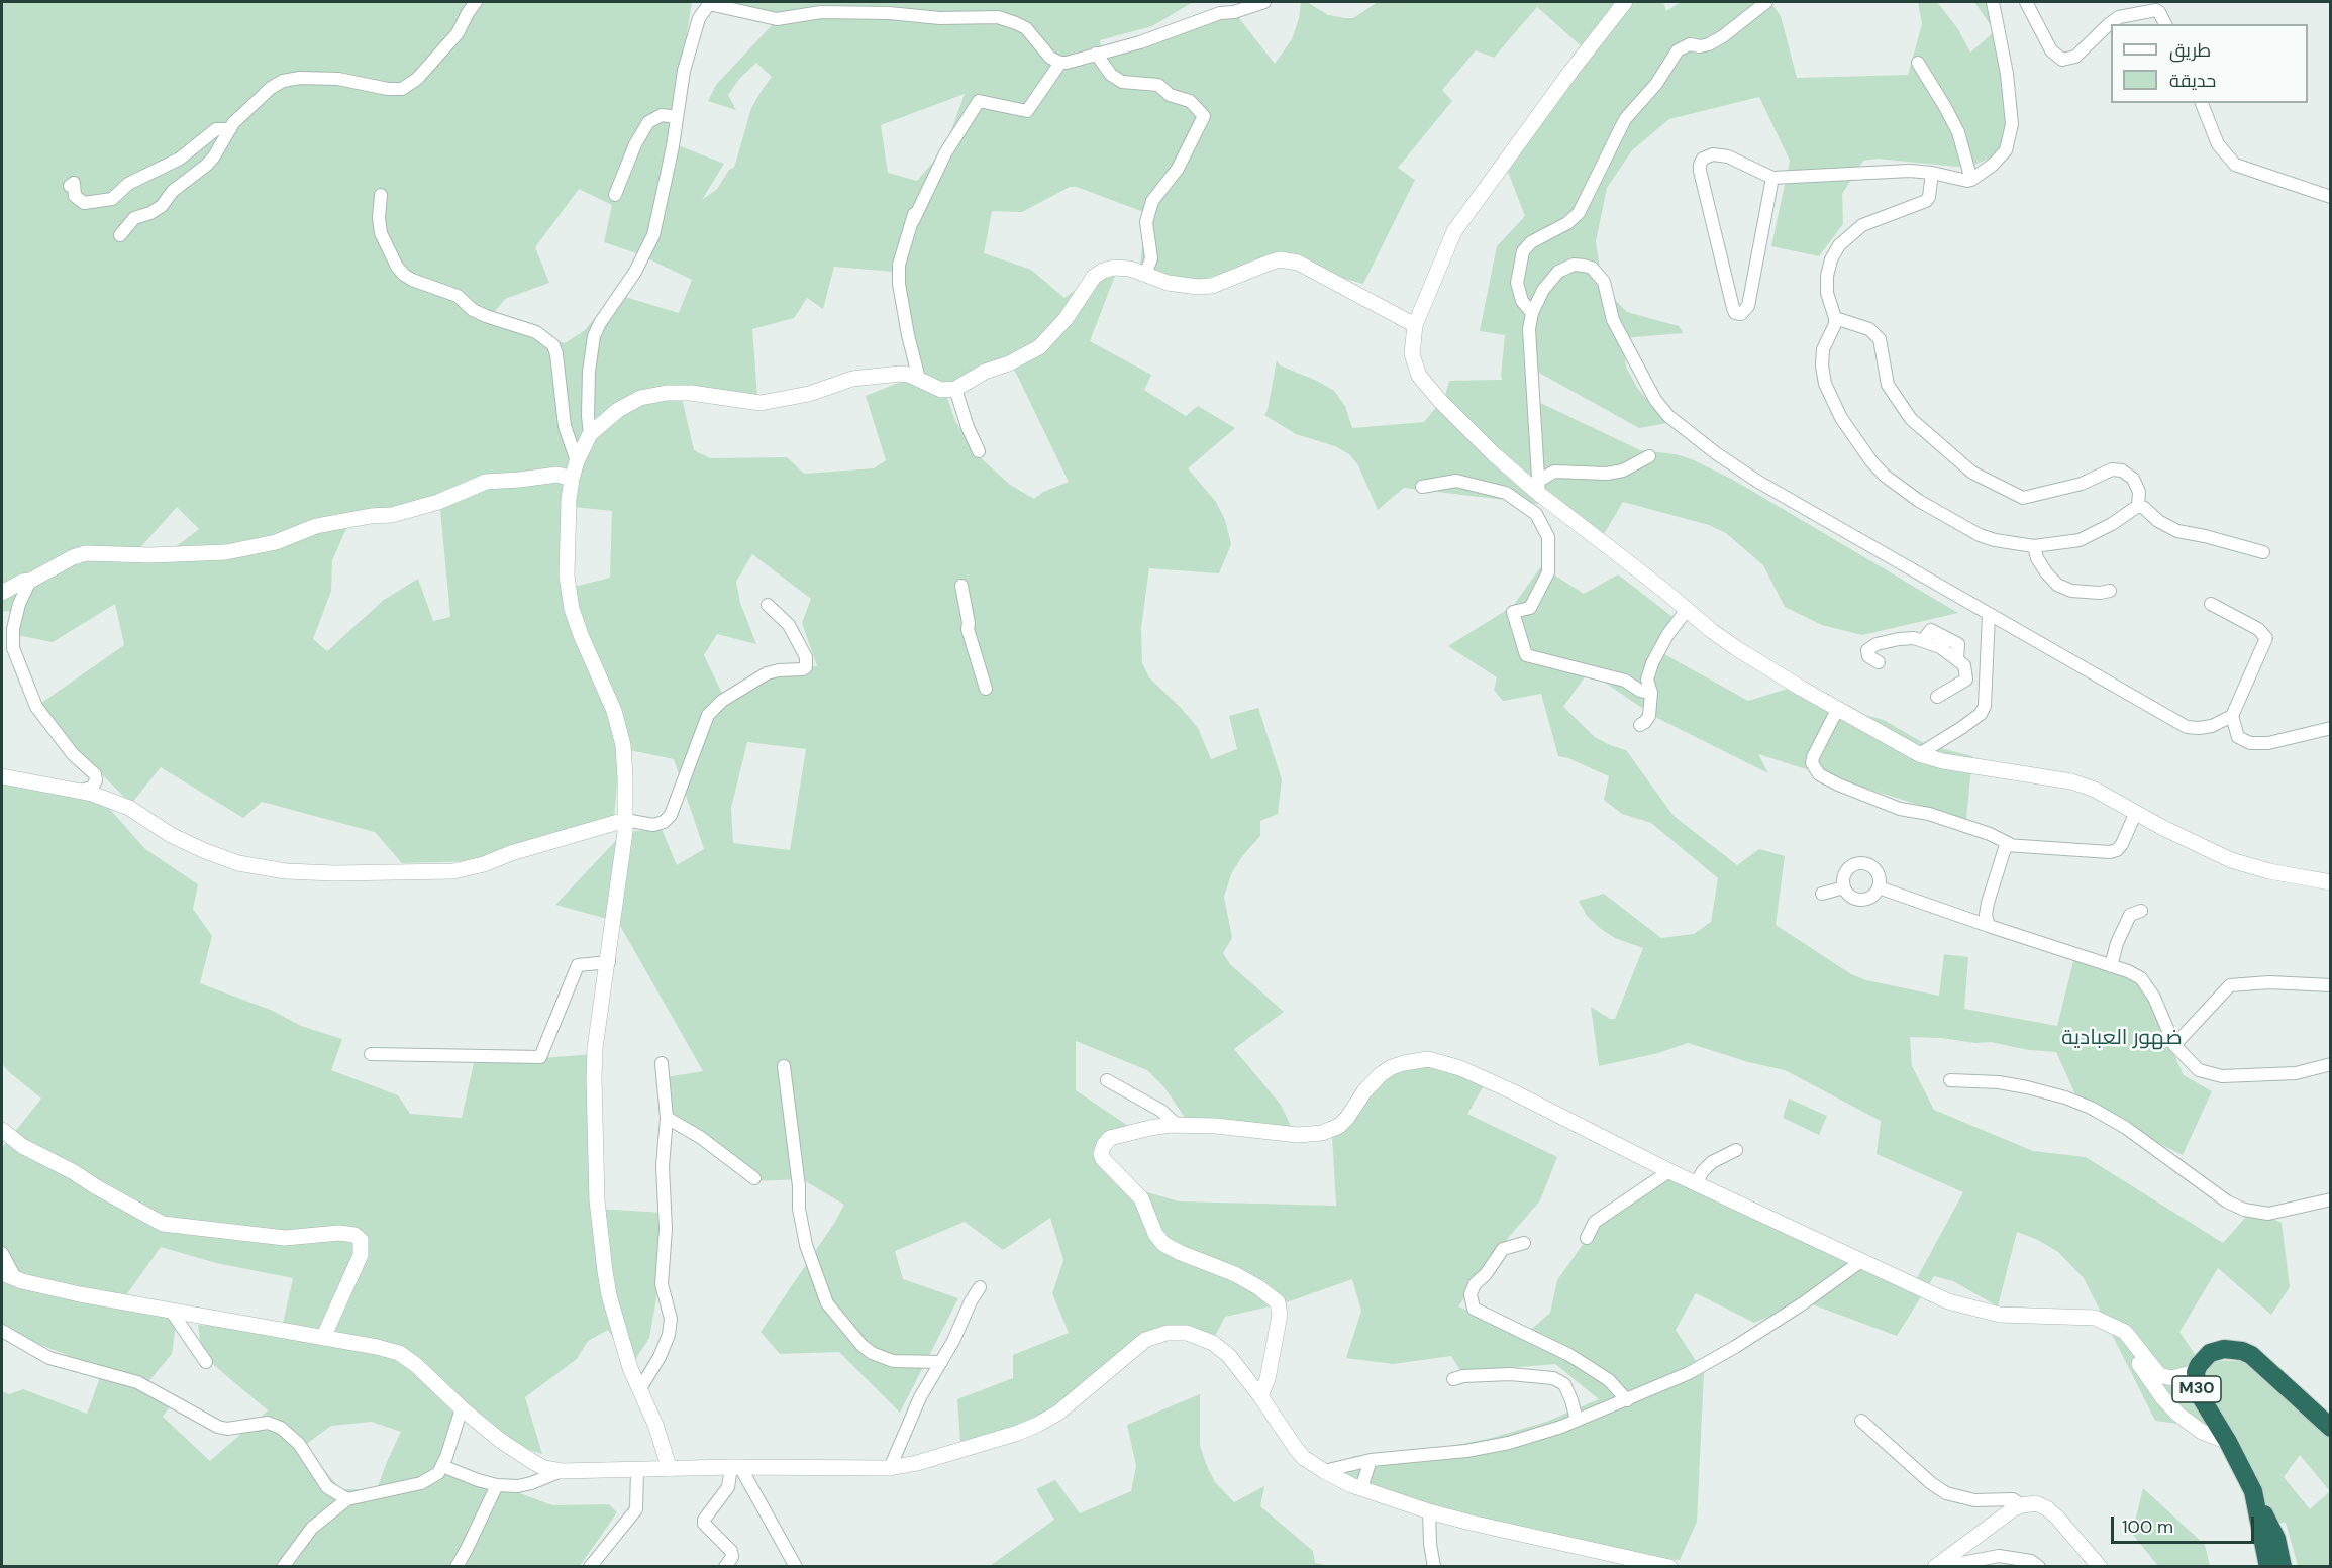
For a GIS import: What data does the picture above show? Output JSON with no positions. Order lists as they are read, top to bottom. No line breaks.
{"streets":{"highway":["M30"]},"districts":["ضهور العبادية"],"legend":["طريق","حديقة"],"scale_bar":"100 m"}
